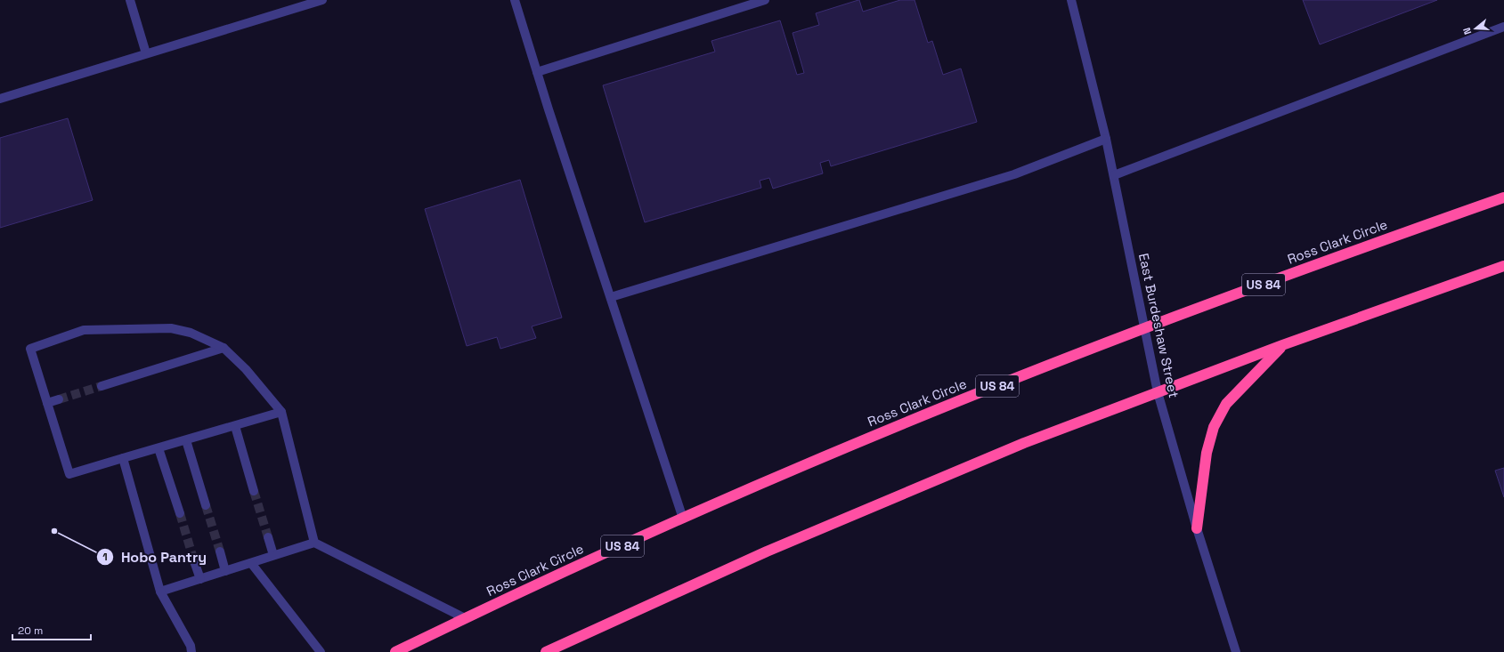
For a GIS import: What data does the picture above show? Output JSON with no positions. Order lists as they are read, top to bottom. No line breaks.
{"streets":{"highway":["Ross Clark Circle","US 84"],"street":["East Burdeshaw Street"]},"crossings":[["Ross Clark Circle","East Burdeshaw Street"]],"places":["Hobo Pantry"],"scale_bar":"20 m","north":"left"}
